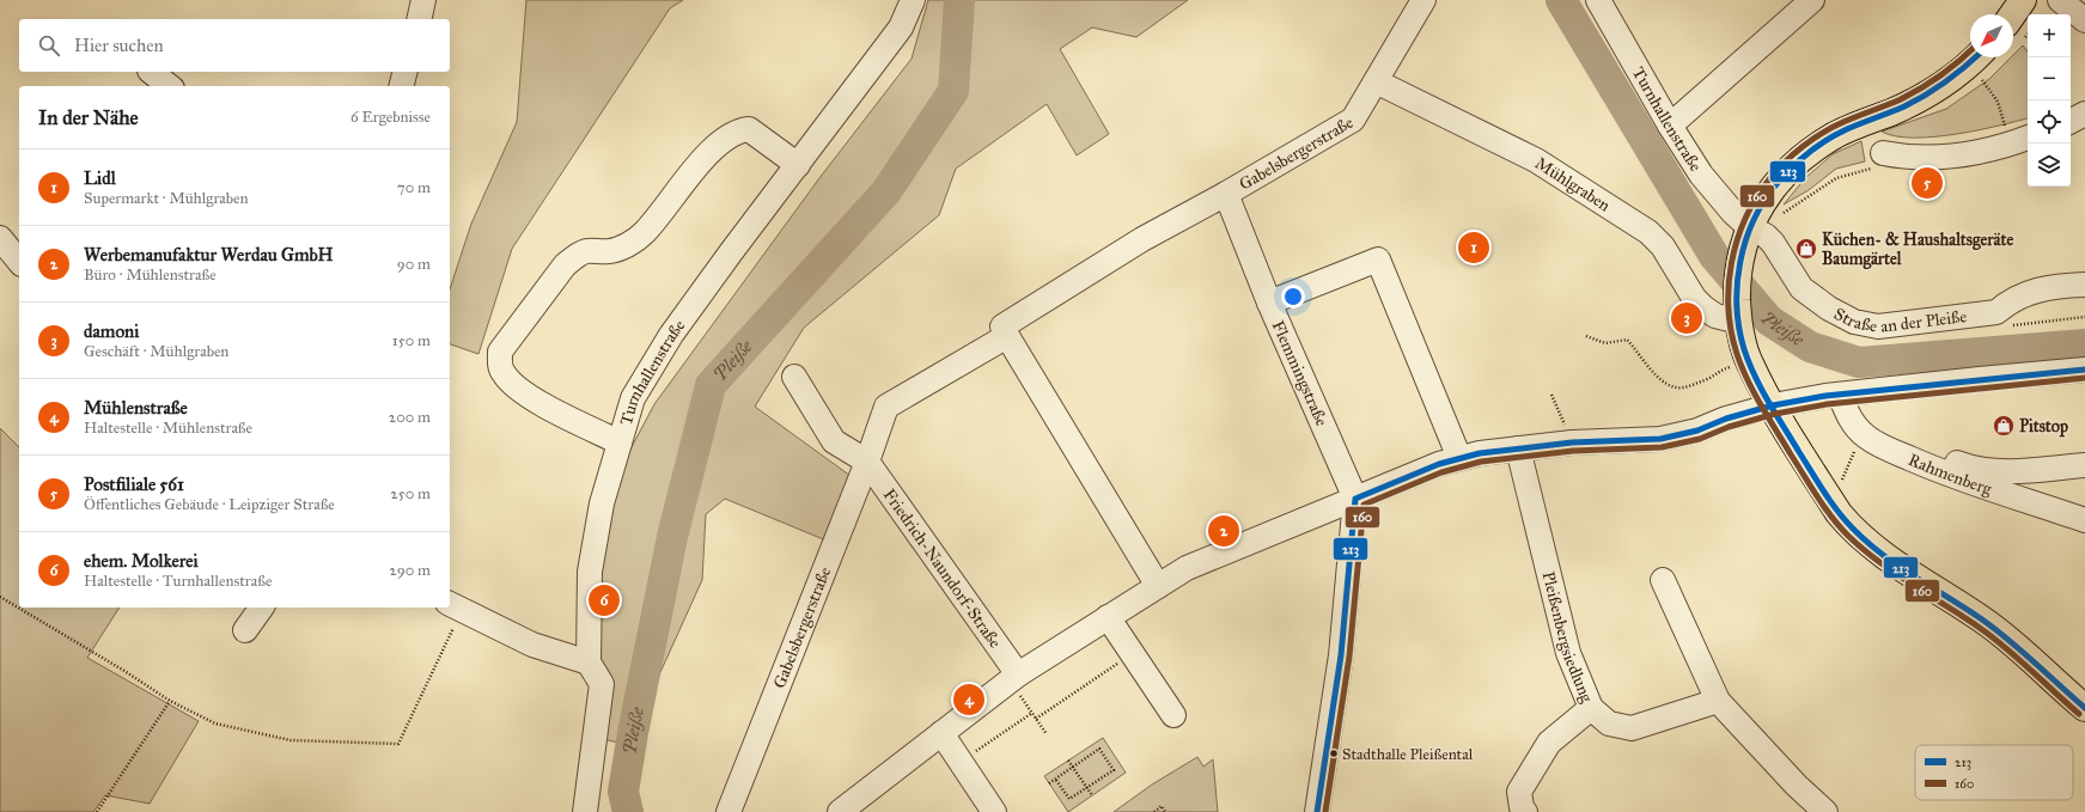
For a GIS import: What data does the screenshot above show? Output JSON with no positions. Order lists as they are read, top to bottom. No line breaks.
{"streets":{"street":["Turnhallenstraße","Gabelsbergerstraße","Mühlgraben","Straße an der Pleiße","Flemmingstraße","Rahmenberg","Friedrich-Naundorf-Straße","Pleißenbergsiedlung"]},"crossings":[["Turnhallenstraße","Straße an der Pleiße"],["Gabelsbergerstraße","Mühlgraben"],["Gabelsbergerstraße","Flemmingstraße"],["Gabelsbergerstraße","Friedrich-Naundorf-Straße"]],"water":["Pleiße"],"places":{"shop":["Küchen- & Haushaltsgeräte Baumgärtel","Pitstop"],"other":["Stadthalle Pleißental"]},"lines":["transit line 160","transit line 213"],"legend":["213","160"],"north":"bottom left","page":{"map_buttons":["+","−"],"search":"Hier suchen","heading":["In der Nähe","6 Ergebnisse"],"list":[{"mark":"1","name":"Lidl","note":"Supermarkt · Mühlgraben","value":"70 m"},{"mark":"2","name":"Werbemanufaktur Werdau GmbH","note":"Büro · Mühlenstraße","value":"90 m"},{"mark":"3","name":"damoni","note":"Geschäft · Mühlgraben","value":"150 m"},{"mark":"4","name":"Mühlenstraße","note":"Haltestelle · Mühlenstraße","value":"200 m"},{"mark":"5","name":"Postfiliale 561","note":"Öffentliches Gebäude · Leipziger Straße","value":"250 m"},{"mark":"6","name":"ehem. Molkerei","note":"Haltestelle · Turnhallenstraße","value":"290 m"}],"pins":["5","1","3","2","6","4"]}}
